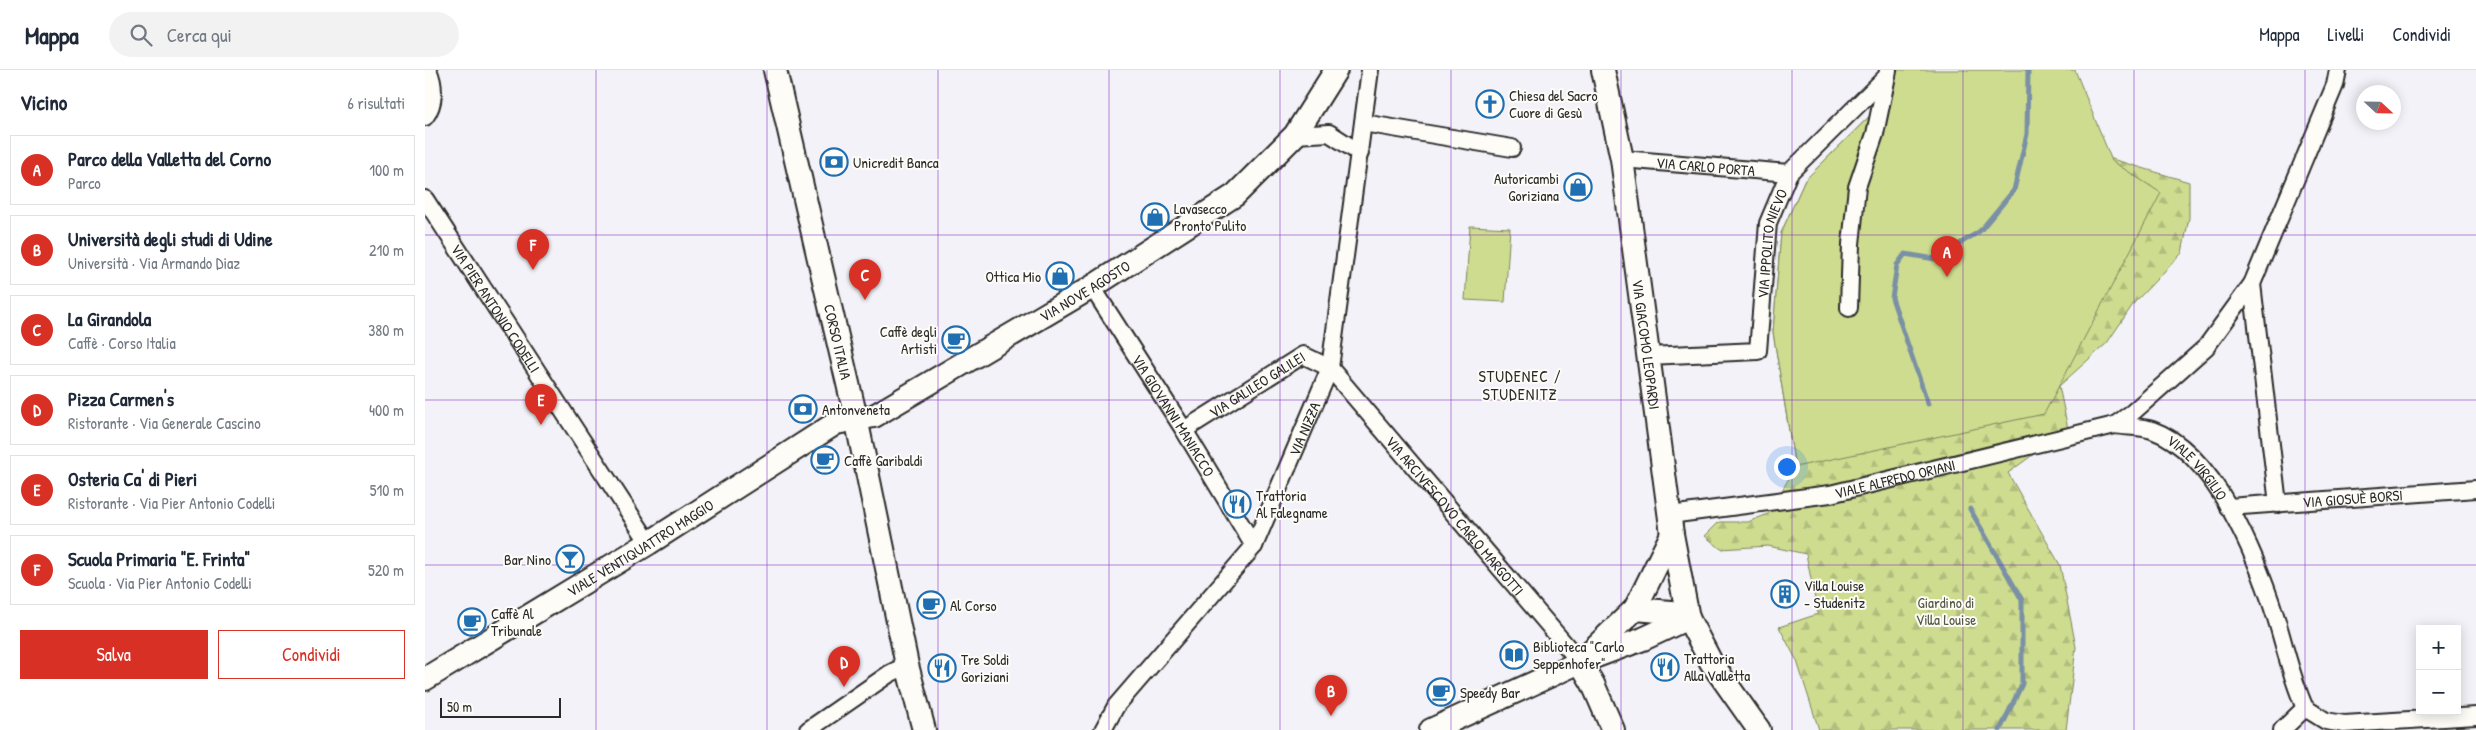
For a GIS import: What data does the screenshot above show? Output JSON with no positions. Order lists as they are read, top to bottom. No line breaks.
{"streets":{"main road":["VIA NOVE AGOSTO","CORSO ITALIA","VIA GIACOMO LEOPARDI","VIALE VENTIQUATTRO MAGGIO"],"street":["VIA CARLO PORTA","VIA IPPOLITO NIEVO","VIA PIER ANTONIO CODELLI","VIA GALILEO GALILEI","VIA GIOVANNI MANIACCO","VIA NIZZA","VIALE VIRGILIO","VIALE ALFREDO ORIANI","VIA GIOSUÈ BORSI","VIA ARCIVESCOVO CARLO MARGOTTI"]},"crossings":[["VIA CARLO PORTA","VIA IPPOLITO NIEVO"],["VIA CARLO PORTA","VIA GIACOMO LEOPARDI"],["VIA IPPOLITO NIEVO","VIA GIACOMO LEOPARDI"],["VIA NOVE AGOSTO","CORSO ITALIA"],["VIA NOVE AGOSTO","VIA GIOVANNI MANIACCO"],["VIA NOVE AGOSTO","VIALE VENTIQUATTRO MAGGIO"],["VIA PIER ANTONIO CODELLI","VIALE VENTIQUATTRO MAGGIO"],["CORSO ITALIA","VIALE VENTIQUATTRO MAGGIO"],["VIA GIACOMO LEOPARDI","VIALE ALFREDO ORIANI"],["VIA GALILEO GALILEI","VIA GIOVANNI MANIACCO"],["VIA GALILEO GALILEI","VIA NIZZA"],["VIA GALILEO GALILEI","VIA ARCIVESCOVO CARLO MARGOTTI"],["VIA GIOVANNI MANIACCO","VIA NIZZA"],["VIA NIZZA","VIA ARCIVESCOVO CARLO MARGOTTI"],["VIALE VIRGILIO","VIALE ALFREDO ORIANI"],["VIALE VIRGILIO","VIA GIOSUÈ BORSI"]],"districts":["STUDENEC / STUDENITZ"],"parks":["Giardino di Villa Louise"],"places":{"church":["Chiesa del Sacro Cuore di Gesù"],"bank":["Unicredit Banca","Antonveneta"],"shop":["Autoricambi Goriziana","Lavasecco Pronto Pulito","Ottica Mio"],"cafe":["Caffè degli Artisti","Caffè Garibaldi","Al Corso","Caffè Al Tribunale","Speedy Bar"],"restaurant":["Trattoria Al Falegname","Trattoria Alla Valletta","Tre Soldi Goriziani"],"bar":["Bar Nino"],"building":["Villa Louise - Studenitz"],"library":["Biblioteca \"Carlo Seppenhofer\""]},"scale_bar":"50 m","north":"right","page":{"header":"Mappa","search":"Cerca qui","nav":["Mappa","Livelli","Condividi"],"heading":["Vicino","6 risultati"],"list":[{"mark":"A","name":"Parco della Valletta del Corno","note":"Parco","value":"100 m"},{"mark":"B","name":"Università degli studi di Udine","note":"Università · Via Armando Diaz","value":"210 m"},{"mark":"C","name":"La Girandola","note":"Caffè · Corso Italia","value":"380 m"},{"mark":"D","name":"Pizza Carmen's","note":"Ristorante · Via Generale Cascino","value":"400 m"},{"mark":"E","name":"Osteria Ca' di Pieri","note":"Ristorante · Via Pier Antonio Codelli","value":"510 m"},{"mark":"F","name":"Scuola Primaria \"E. Frinta\"","note":"Scuola · Via Pier Antonio Codelli","value":"520 m"}],"pins":["F","A","C","E","D","B"],"buttons":["Salva","Condividi"],"map_buttons":["+","−"],"scale":"50 m"}}
